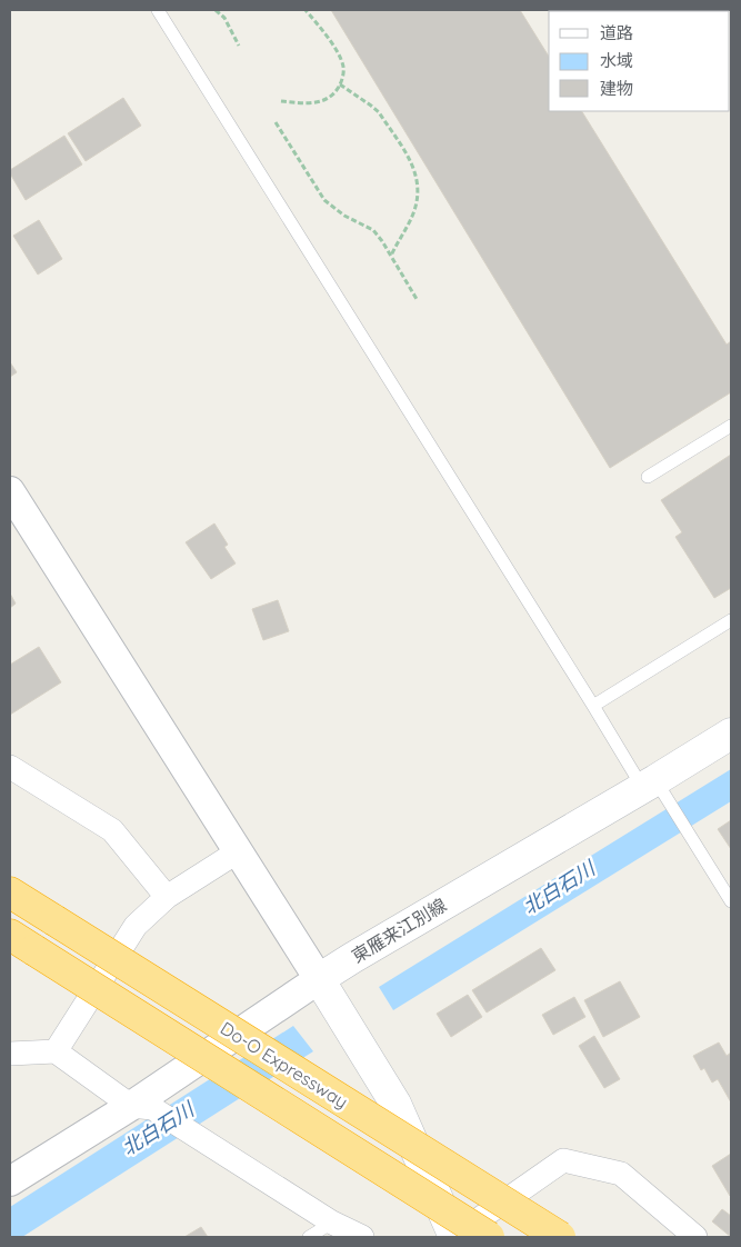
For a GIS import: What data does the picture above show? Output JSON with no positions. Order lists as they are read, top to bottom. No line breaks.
{"streets":{"highway":["Do-O Expressway"],"main road":["東雁来江別線"]},"water":["北白石川"],"legend":["道路","水域","建物"]}
